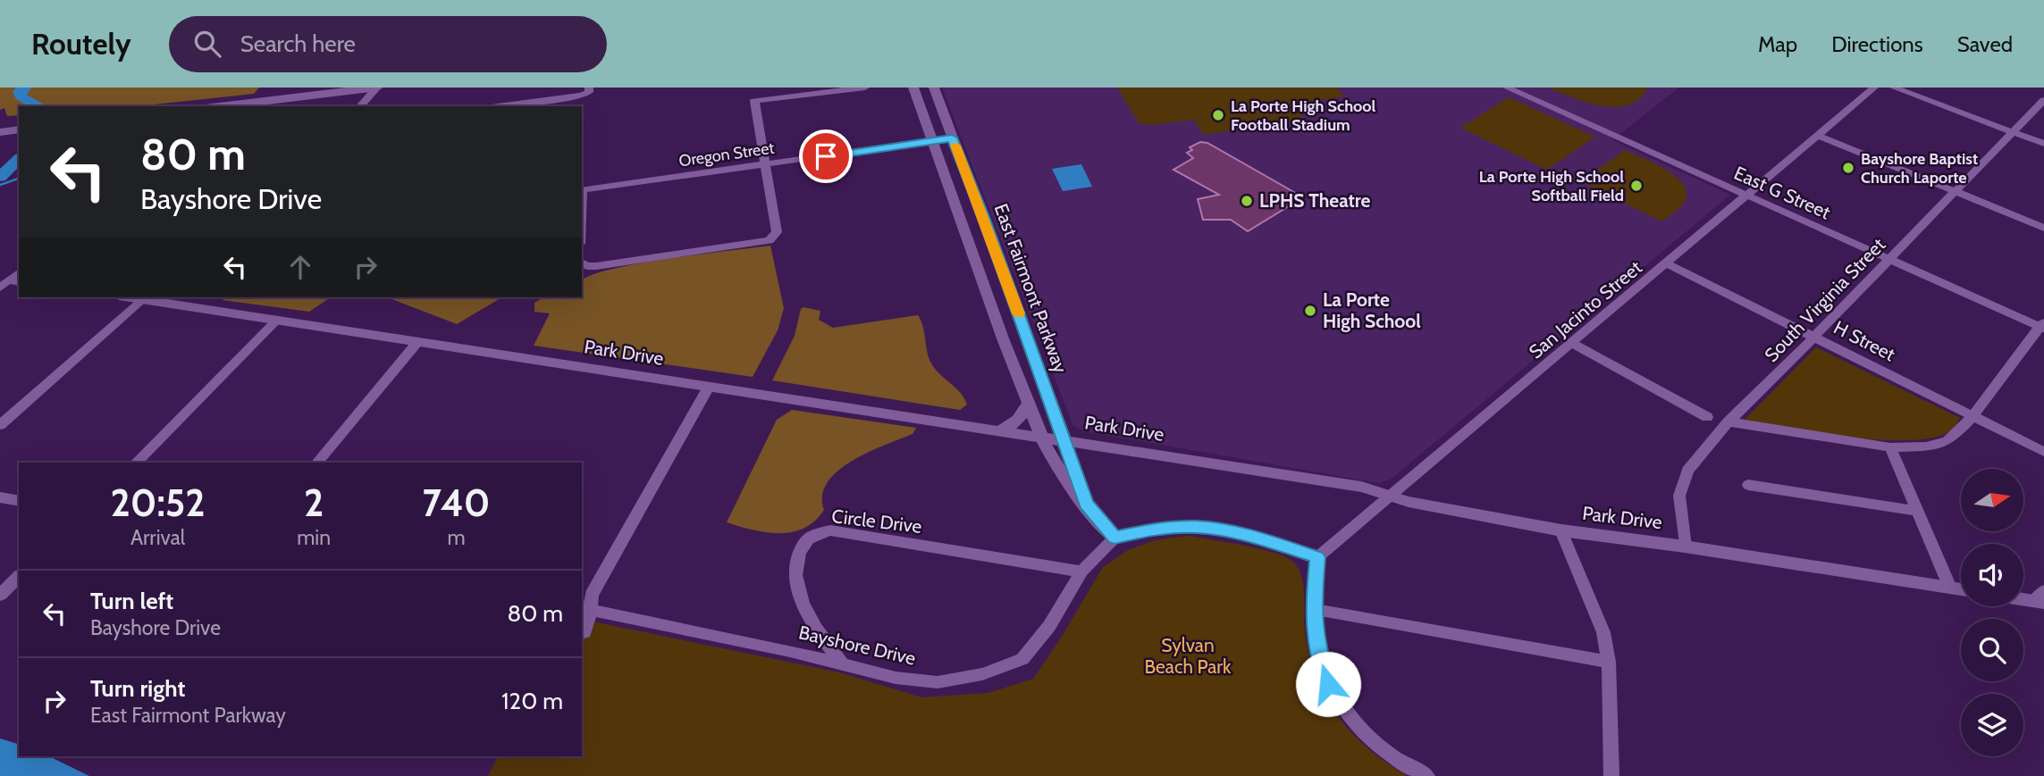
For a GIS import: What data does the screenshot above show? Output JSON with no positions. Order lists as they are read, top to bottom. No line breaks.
{"streets":{"street":["Oregon Street","East G Street","East Fairmont Parkway","South Virginia Street","San Jacinto Street","H Street","Park Drive","Circle Drive","Bayshore Drive"]},"crossings":[["Oregon Street","East Fairmont Parkway"],["East G Street","South Virginia Street"],["East G Street","San Jacinto Street"],["East Fairmont Parkway","Park Drive"],["East Fairmont Parkway","Bayshore Drive"],["South Virginia Street","H Street"],["South Virginia Street","Park Drive"],["San Jacinto Street","H Street"],["San Jacinto Street","Park Drive"],["Circle Drive","Bayshore Drive"]],"parks":["Sylvan Beach Park"],"places":["La Porte High School Football Stadium","Bayshore Baptist Church Laporte","La Porte High School Softball Field","LPHS Theatre","La Porte High School"],"north":"right","page":{"header":"Routely","search":"Search here","nav":["Map","Directions","Saved"],"turn":["80 m","Bayshore Drive"],"eta":["20:52","Arrival","2","min","740","m"],"list":[{"name":"Turn left","note":"Bayshore Drive","value":"80 m"},{"name":"Turn right","note":"East Fairmont Parkway","value":"120 m"}]}}
